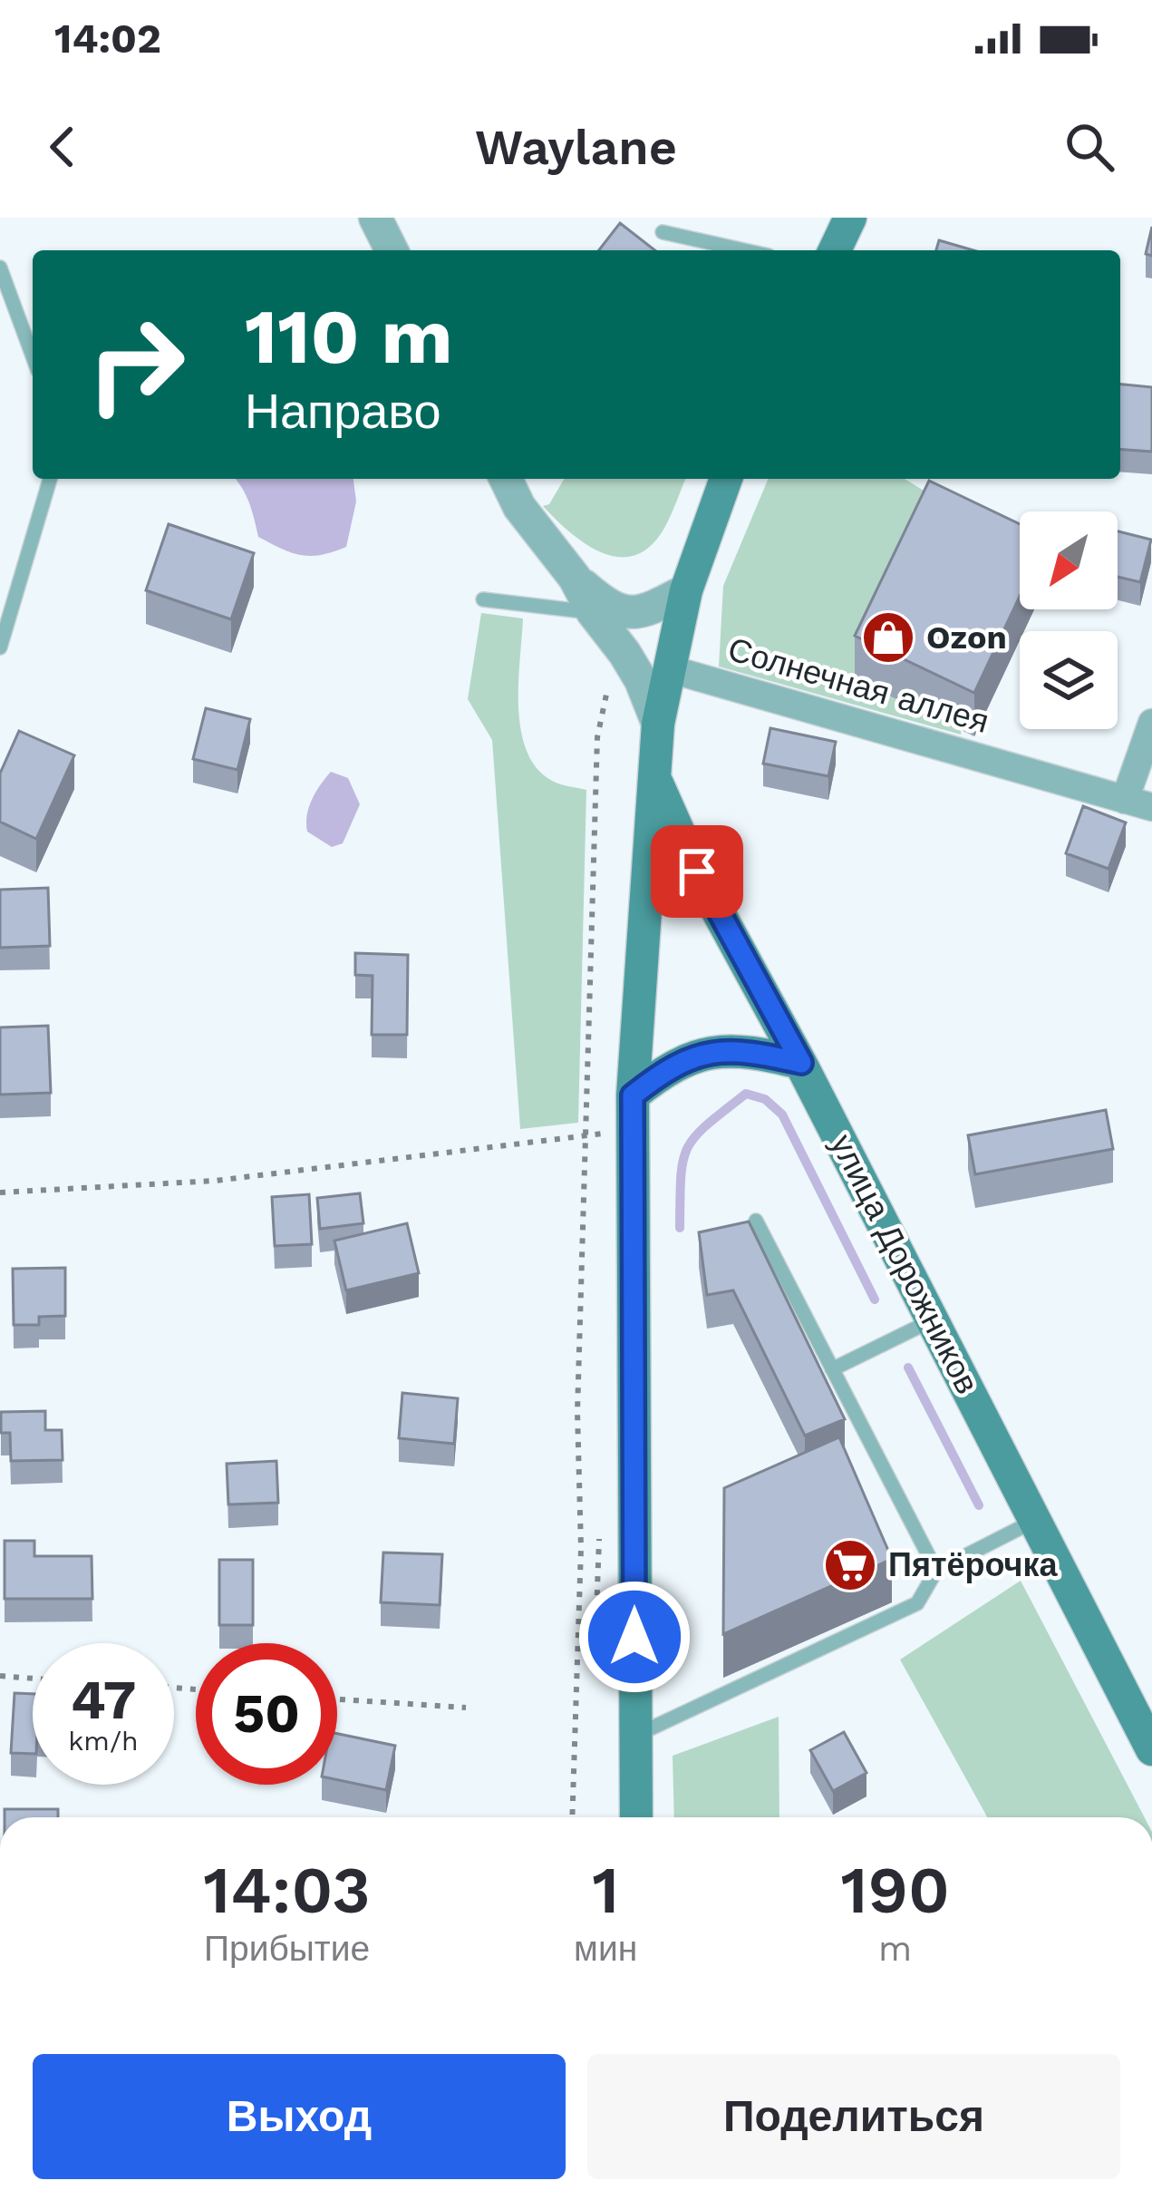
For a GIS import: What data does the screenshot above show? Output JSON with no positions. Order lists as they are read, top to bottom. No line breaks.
{"streets":{"main road":["улица Дорожников"],"street":["Солнечная аллея"]},"places":{"shop":["Ozon"],"supermarket":["Пятёрочка"]},"north":"bottom left","page":{"status":"14:02","header":"Waylane","turn":["110 m","Направо"],"speed":"47 km/h","limit":"50","eta":["14:03","Прибытие","1","мин","190","m"],"buttons":["Выход","Поделиться"]}}
